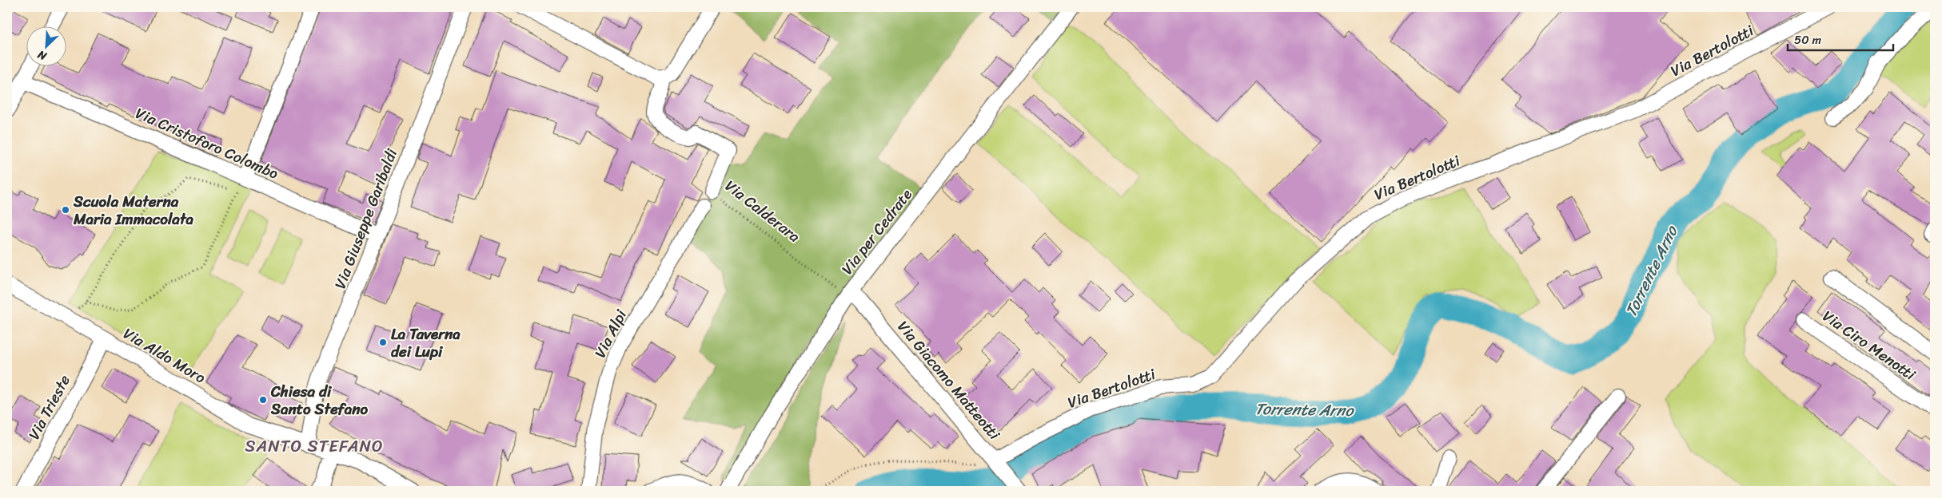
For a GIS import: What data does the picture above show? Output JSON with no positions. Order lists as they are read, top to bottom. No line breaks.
{"streets":{"street":["Via Bertolotti","Via Cristoforo Colombo","Via Calderara","Via Giuseppe Garibaldi","Via per Cedrate","Via Alpi","Via Ciro Menotti","Via Aldo Moro","Via Giacomo Matteotti","Via Trieste"]},"crossings":[["Via Bertolotti","Via Giacomo Matteotti"],["Via Cristoforo Colombo","Via Giuseppe Garibaldi"],["Via Calderara","Via per Cedrate"],["Via Calderara","Via Giacomo Matteotti"],["Via Giuseppe Garibaldi","Via Aldo Moro"],["Via per Cedrate","Via Giacomo Matteotti"],["Via Aldo Moro","Via Trieste"]],"districts":["SANTO STEFANO"],"water":["Torrente Arno"],"places":["Scuola Materna Maria Immacolata","La Taverna dei Lupi","Chiesa di Santo Stefano"],"scale_bar":"50 m","north":"bottom left"}
